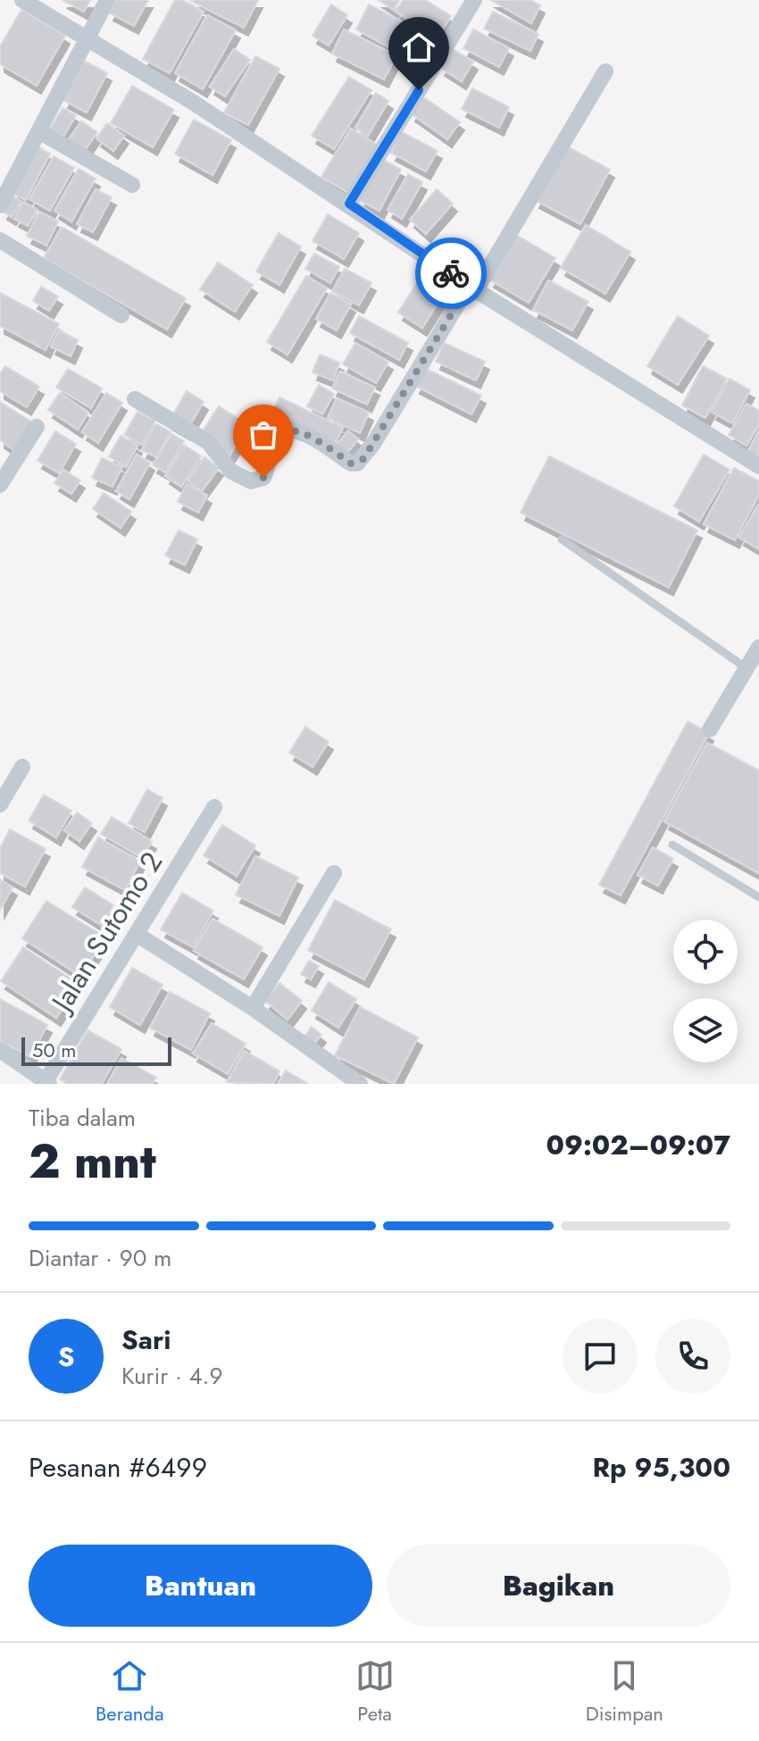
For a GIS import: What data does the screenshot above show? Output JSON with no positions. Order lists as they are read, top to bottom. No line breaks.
{"streets":{"street":["Jalan Sutomo 2"]},"scale_bar":"50 m","page":{"scale":"50 m","heading":["2 mnt","Tiba dalam","09:02–09:07"],"panel":["Sari","Kurir · 4.9","Pesanan #6499","Rp 95,300"],"bar":"Diantar · 90 m","round":"S","buttons":["Bantuan","Bagikan"],"tabs":["Beranda","Peta","Disimpan"]}}
